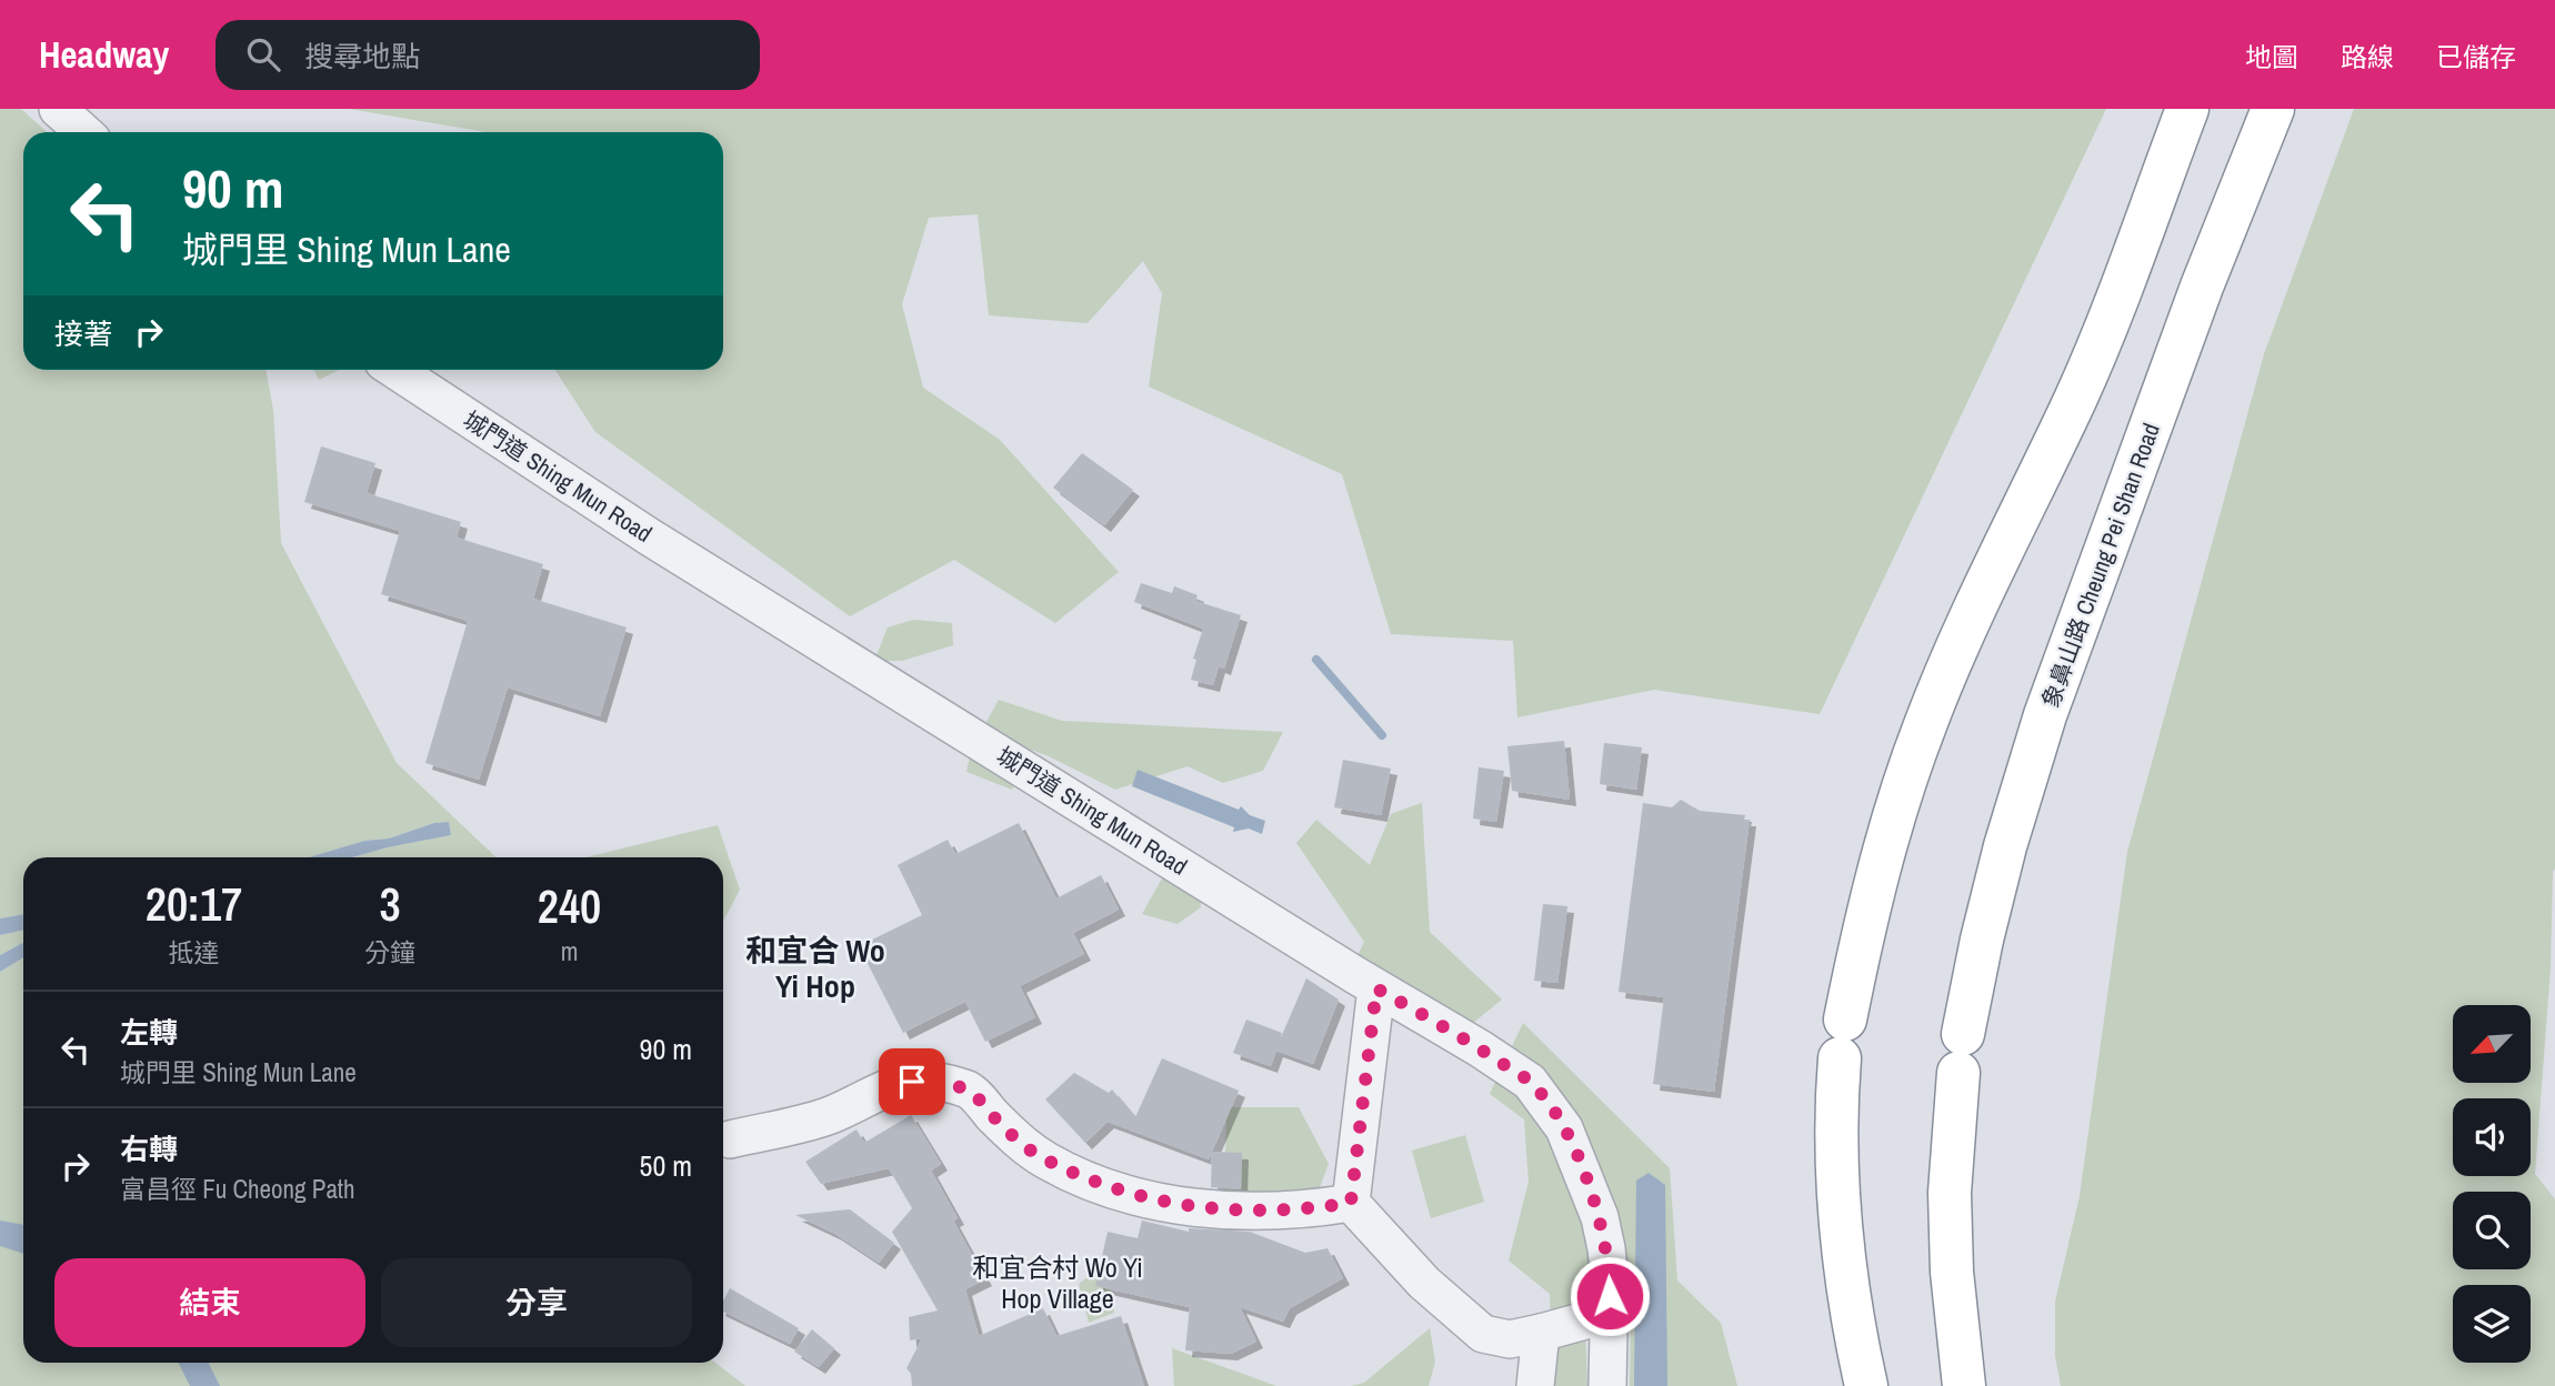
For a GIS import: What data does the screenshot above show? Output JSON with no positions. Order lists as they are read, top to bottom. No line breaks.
{"streets":{"highway":["象鼻山路 Cheung Pei Shan Road"],"street":["城門道 Shing Mun Road"]},"districts":["和宜合 Wo Yi Hop","和宜合村 Wo Yi Hop Village"],"north":"bottom left","page":{"header":"Headway","search":"搜尋地點","nav":["地圖","路線","已儲存"],"turn":["90 m","城門里 Shing Mun Lane"],"then":"接著","eta":["20:17","抵達","3","分鐘","240","m"],"list":[{"name":"左轉","note":"城門里 Shing Mun Lane","value":"90 m"},{"name":"右轉","note":"富昌徑 Fu Cheong Path","value":"50 m"}],"buttons":["結束","分享"]}}
